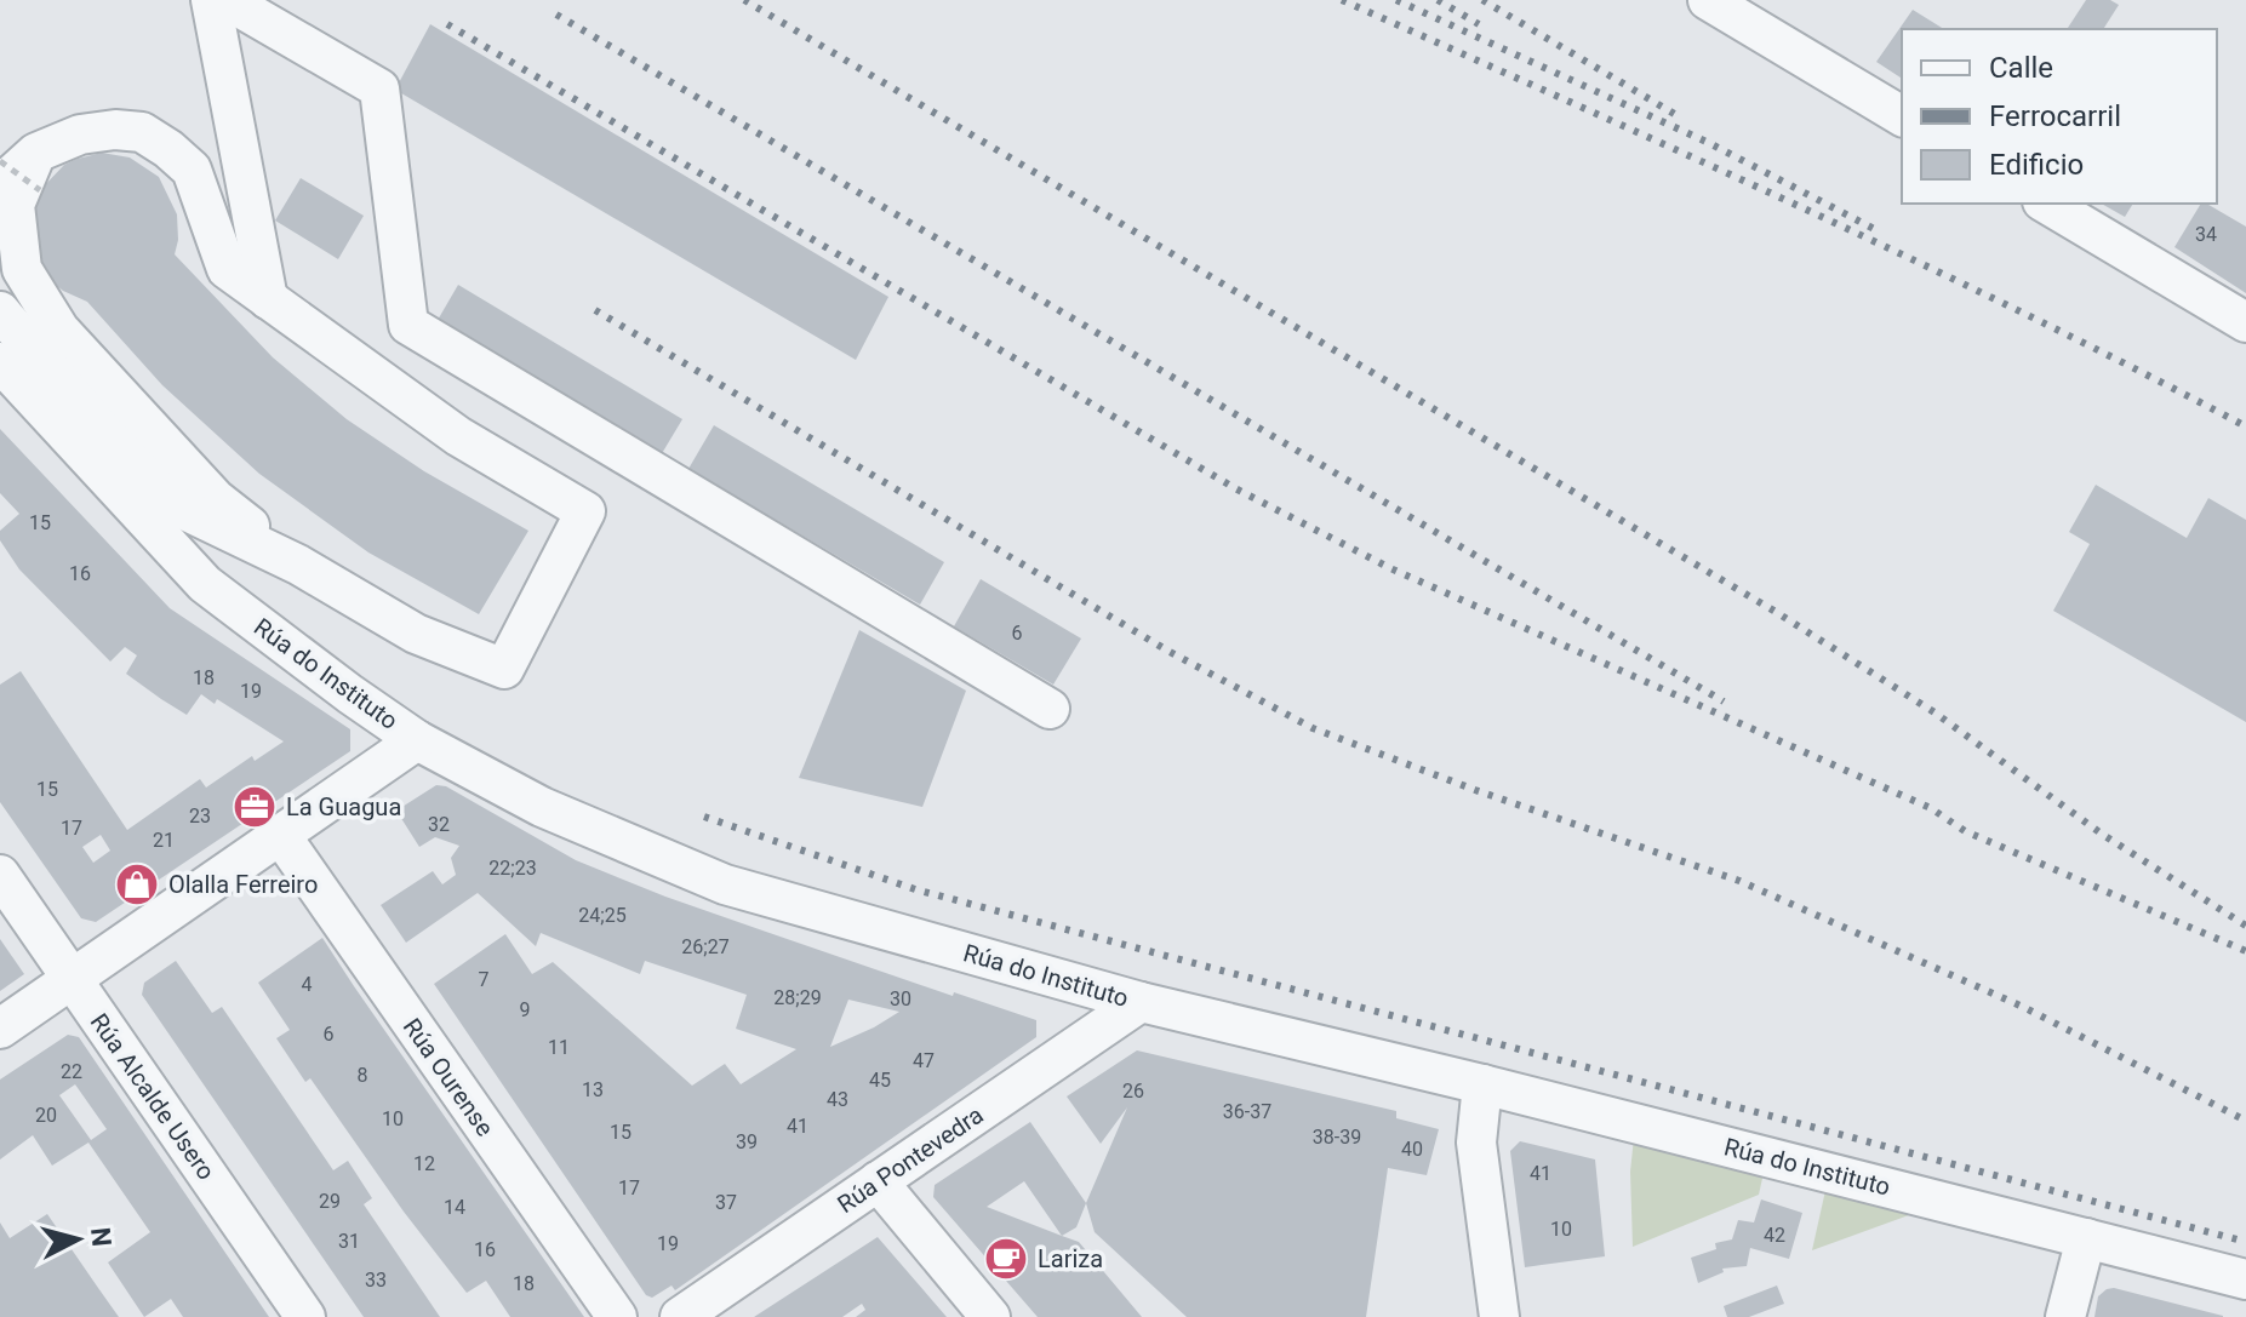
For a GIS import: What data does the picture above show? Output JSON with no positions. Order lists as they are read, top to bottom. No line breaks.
{"streets":{"street":["Rúa do Instituto","Rúa Ourense","Rúa Alcalde Usero","Rúa Pontevedra"]},"crossings":[["Rúa do Instituto","Rúa Pontevedra"]],"places":{"office":["La Guagua"],"shop":["Olalla Ferreiro"],"cafe":["Lariza"]},"house_numbers":["34","15","16","6","18","19","15","23","32","17","21","22;23","24;25","26;27","7","4","28;29","30","9","6","11","47","22","8","45","13","26","43","36-37","20","10","41","15","38-39","39","40","12","41","17","29","37","14","10","42","31","19","16","33","18"],"legend":["Calle","Ferrocarril","Edificio"],"north":"right"}
